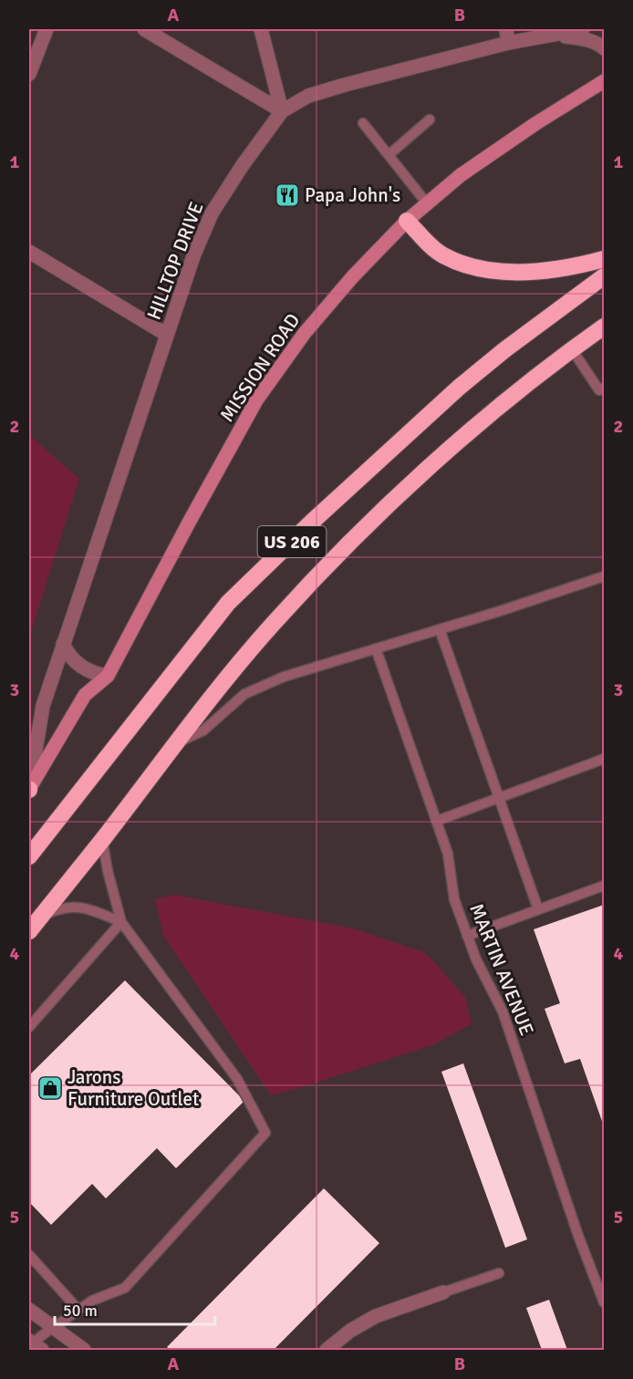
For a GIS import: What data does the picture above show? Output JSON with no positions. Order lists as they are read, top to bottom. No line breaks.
{"streets":{"highway":["US 206"],"street":["HILLTOP DRIVE","MISSION ROAD"],"lane":["MARTIN AVENUE"]},"crossings":[["HILLTOP DRIVE","MISSION ROAD"]],"places":{"restaurant":["Papa John's"],"shop":["Jarons Furniture Outlet"]},"scale_bar":"50 m","grid":{"columns":["A","B"],"rows":["1","2","3","4","5"]}}
